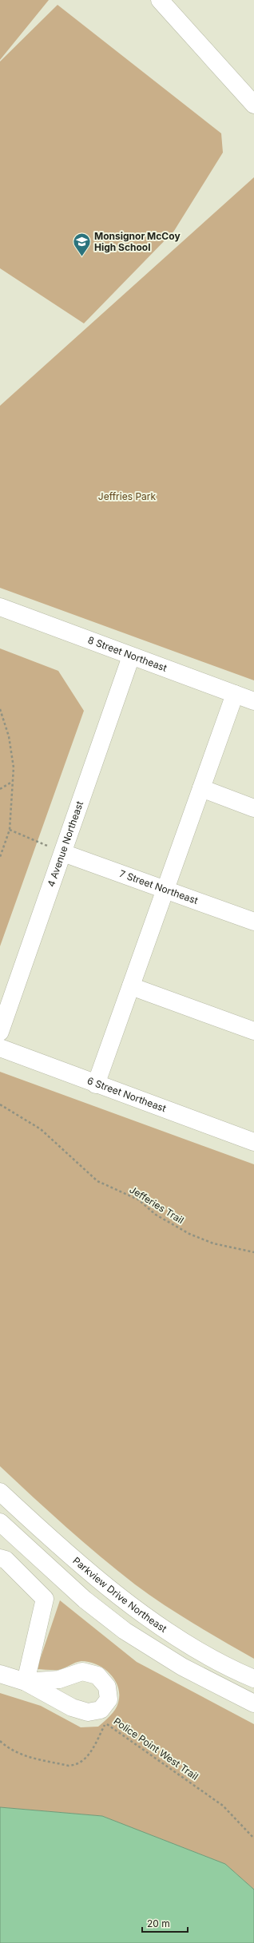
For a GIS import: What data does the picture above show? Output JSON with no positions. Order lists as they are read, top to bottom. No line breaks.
{"streets":{"street":["8 Street Northeast","4 Avenue Northeast","7 Street Northeast","6 Street Northeast","Parkview Drive Northeast"],"path":["Jefferies Trail","Police Point West Trail"]},"crossings":[["8 Street Northeast","4 Avenue Northeast"],["4 Avenue Northeast","7 Street Northeast"]],"parks":["Jeffries Park"],"places":{"school or university":["Monsignor McCoy High School"]},"scale_bar":"20 m"}
